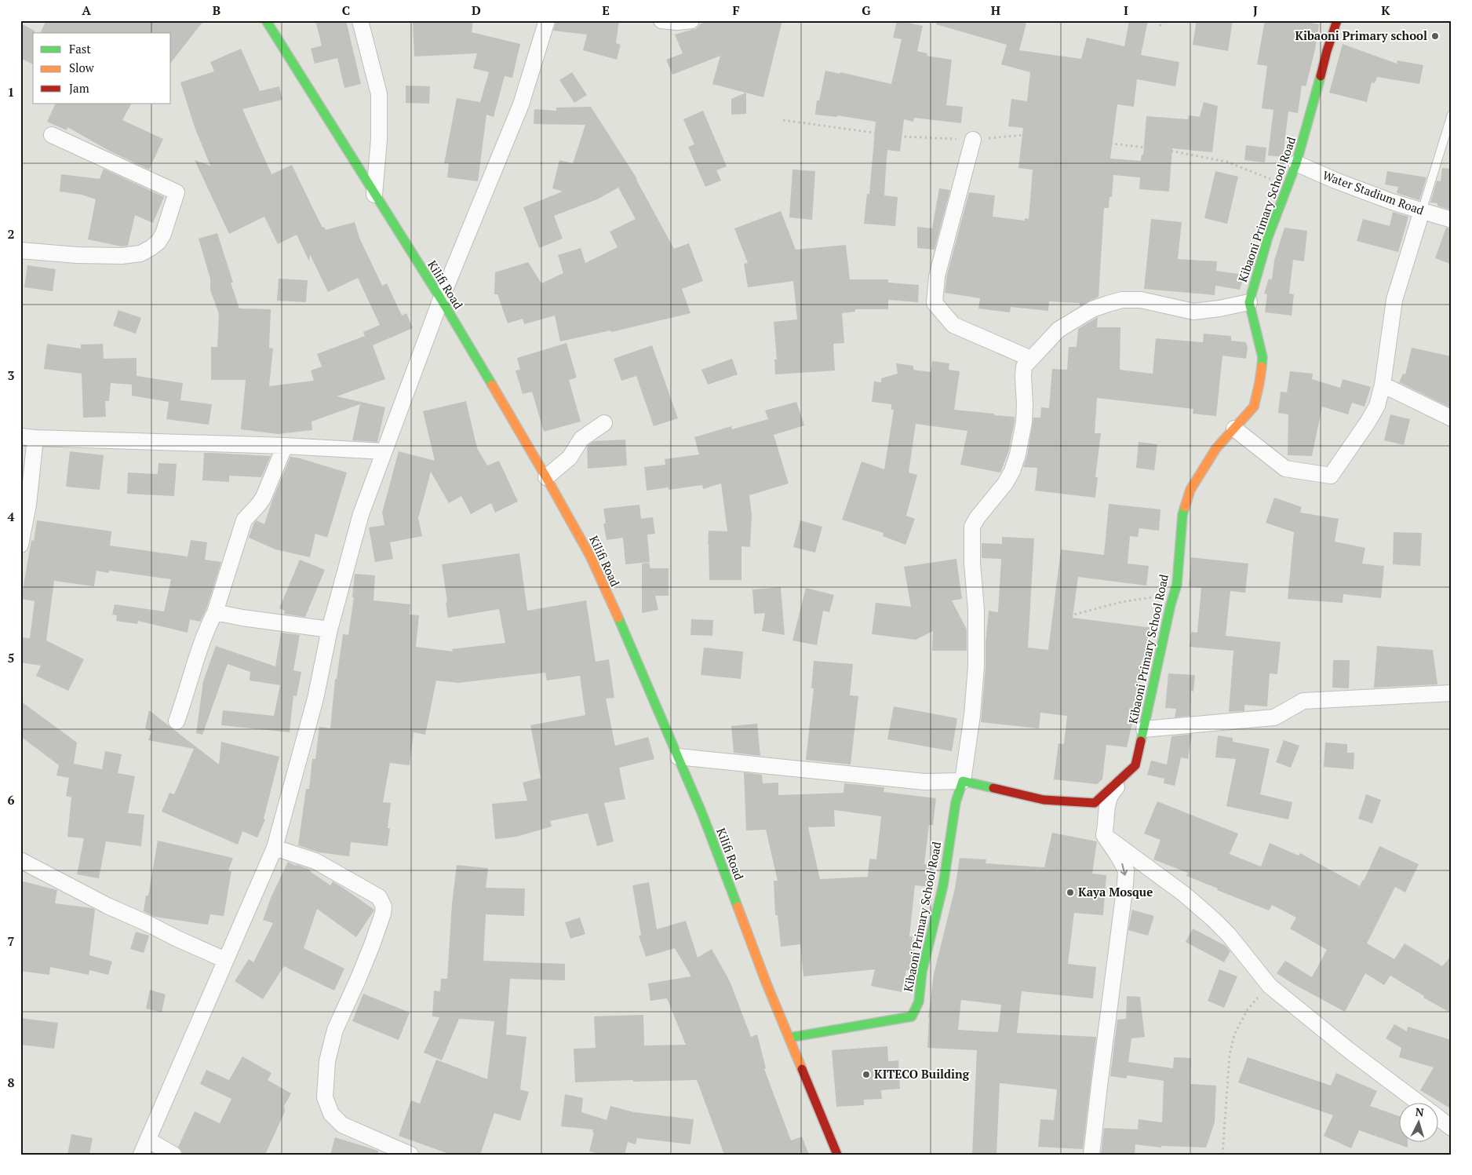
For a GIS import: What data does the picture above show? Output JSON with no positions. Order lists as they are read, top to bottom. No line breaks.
{"streets":{"street":["Water Stadium Road","Kibaoni Primary School Road","Kilifi Road"]},"crossings":[["Water Stadium Road","Kibaoni Primary School Road"],["Kibaoni Primary School Road","Kilifi Road"]],"places":["Kibaoni Primary school","Kaya Mosque","KITECO Building"],"legend":["Fast","Slow","Jam"],"north":"top","grid":{"columns":["A","B","C","D","E","F","G","H","I","J","K"],"rows":["1","2","3","4","5","6","7","8"]}}
